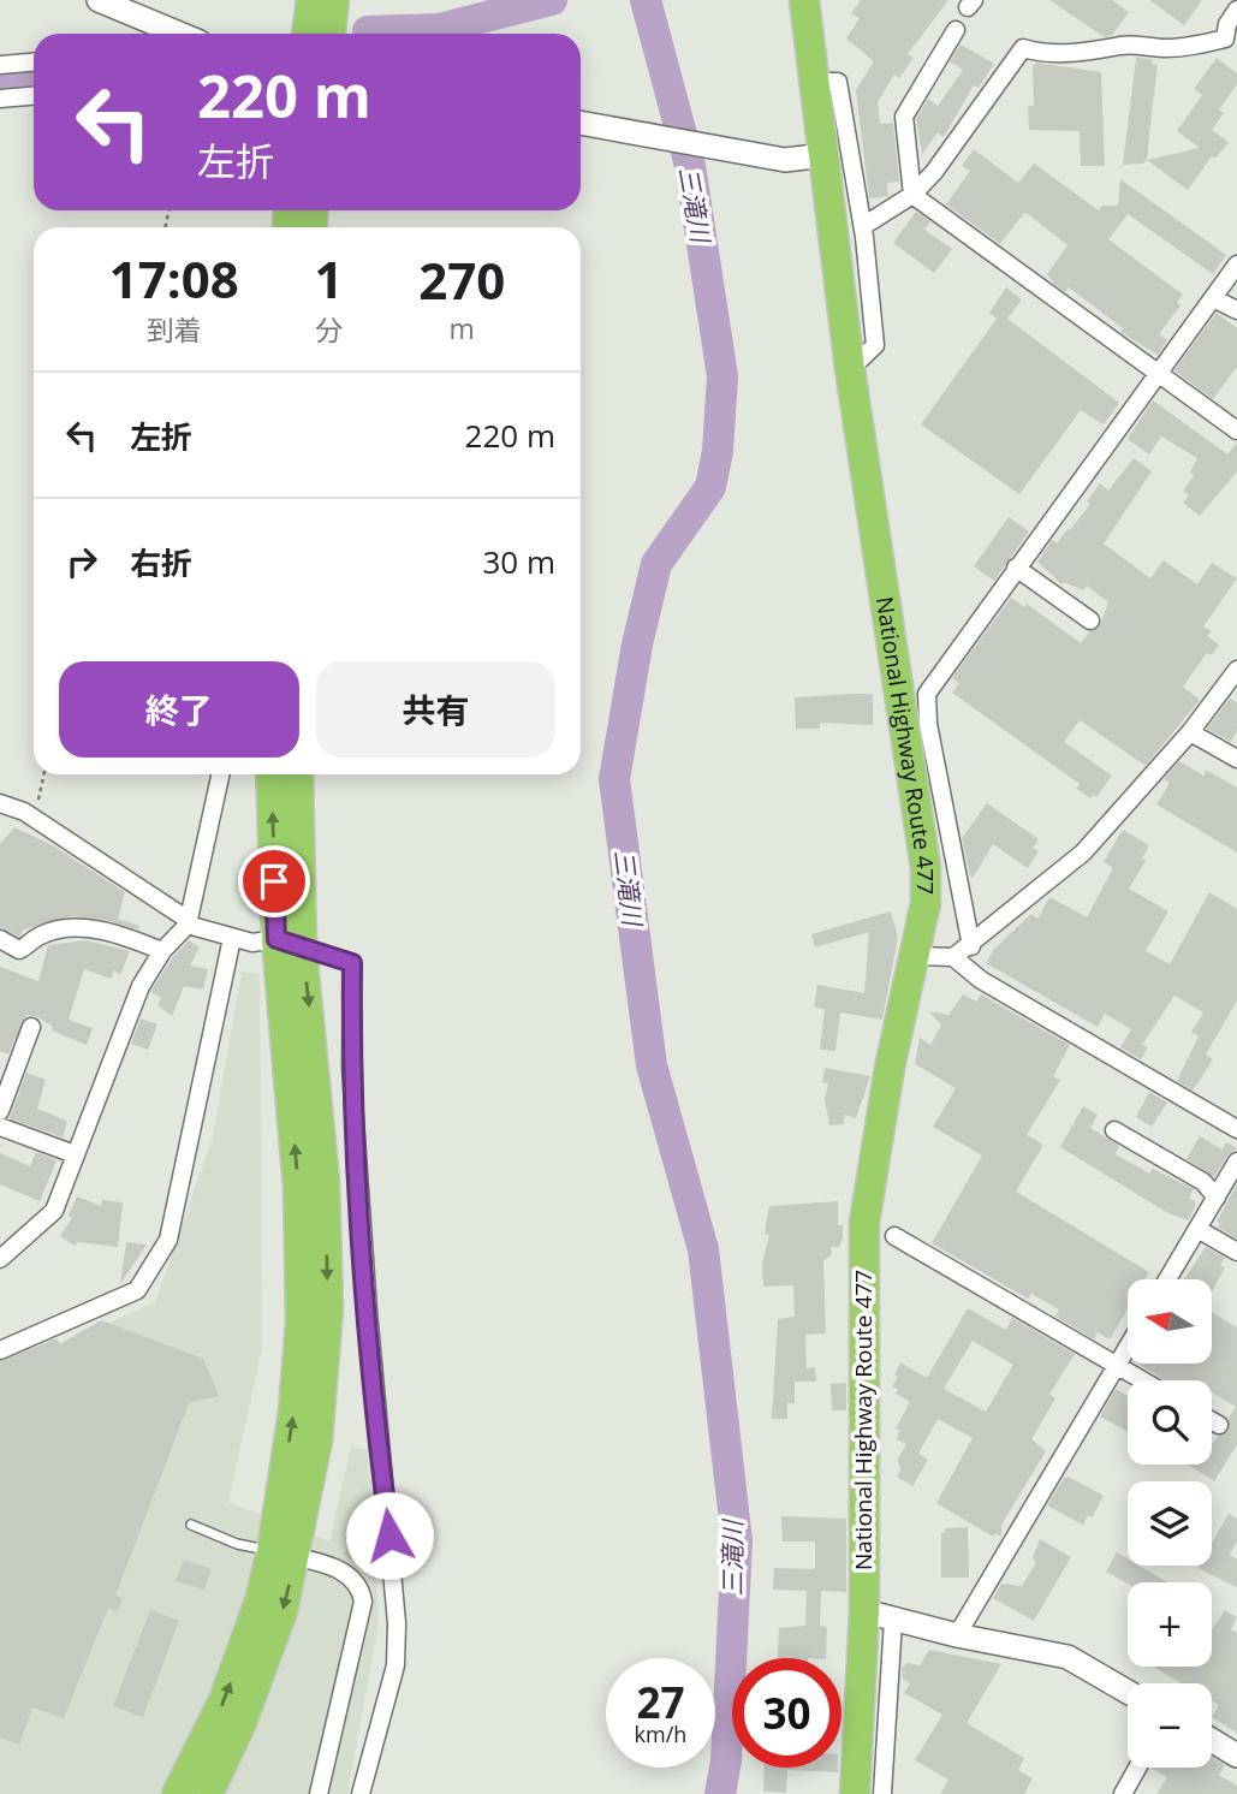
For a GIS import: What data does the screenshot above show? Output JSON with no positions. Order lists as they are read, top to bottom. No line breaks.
{"streets":{"highway":["National Highway Route 477"]},"water":["三滝川"],"north":"left","page":{"turn":["220 m","左折"],"eta":["17:08","到着","1","分","270","m"],"list":[{"name":"左折","value":"220 m"},{"name":"右折","value":"30 m"}],"buttons":["終了","共有"],"map_buttons":["+","−"],"speed":"27 km/h","limit":"30"}}
